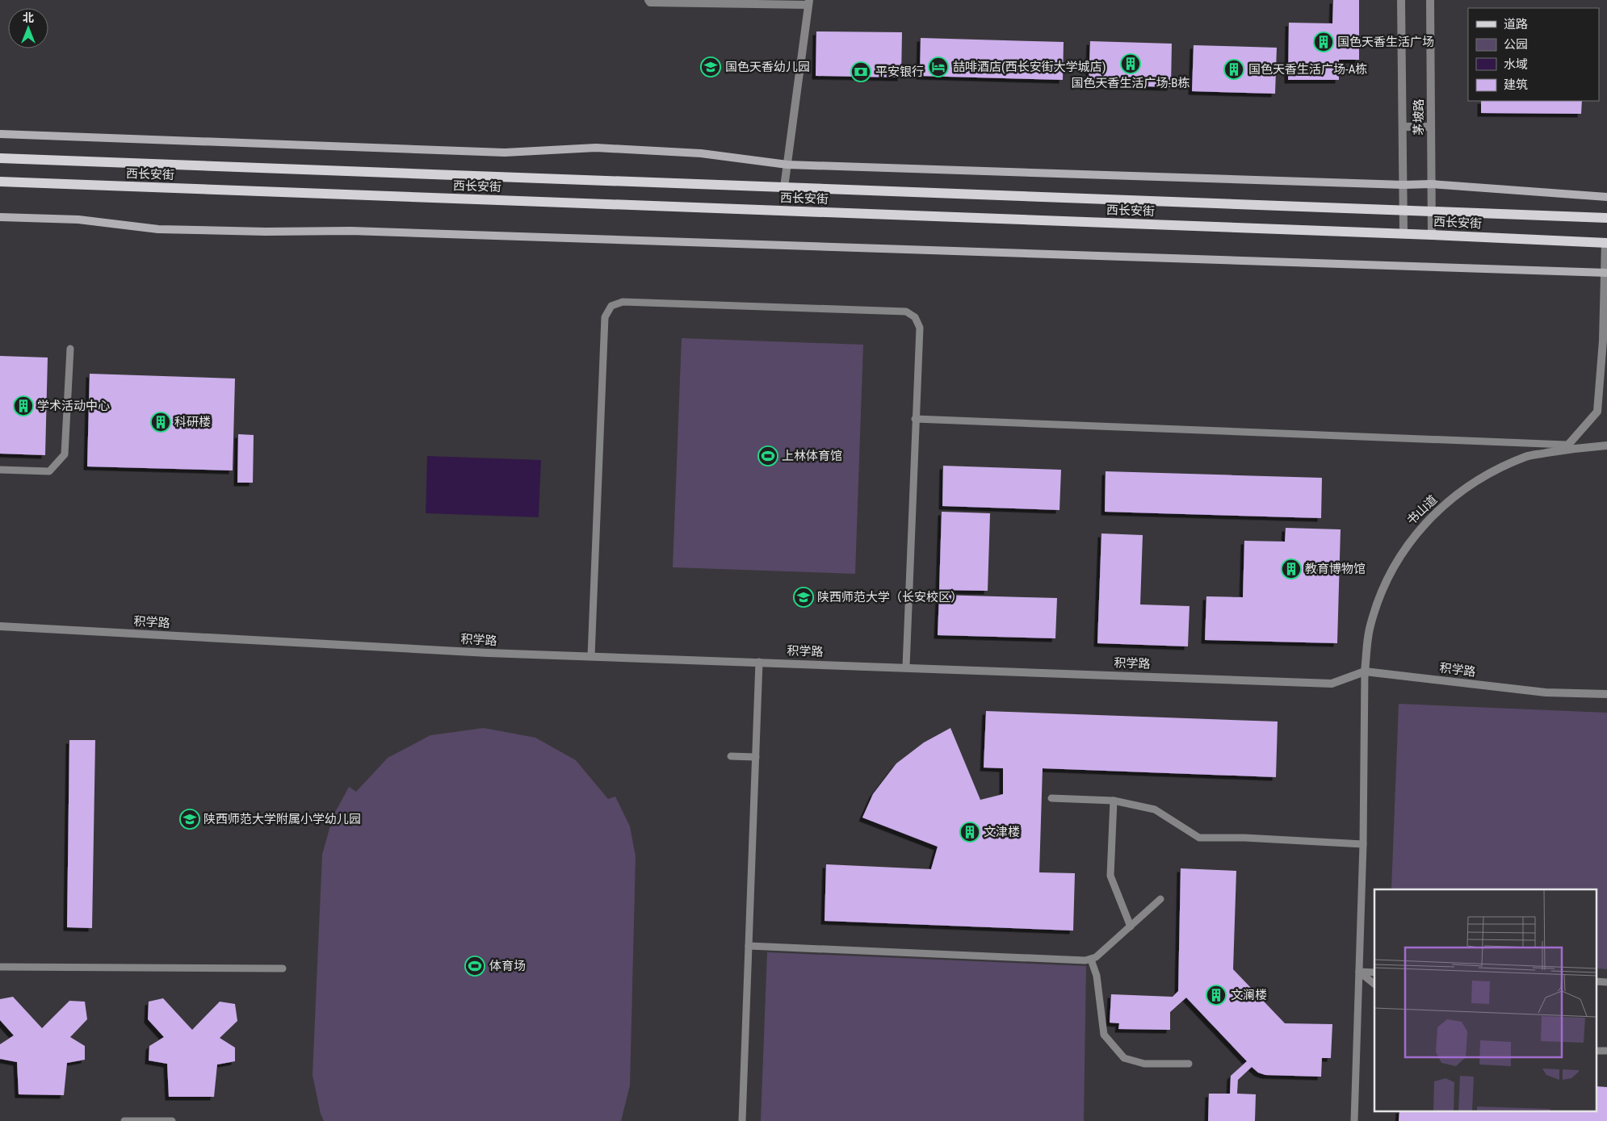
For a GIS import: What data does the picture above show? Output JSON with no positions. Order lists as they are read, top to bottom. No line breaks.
{"streets":{"main road":["西长安街"],"street":["茅坡路","书山道","积学路"]},"crossings":[["茅坡路","西长安街"],["书山道","积学路"]],"places":{"building":["国色天香生活广场","国色天香生活广场-B栋","国色天香生活广场-A栋","学术活动中心","科研楼","教育博物馆","文津楼","文澜楼"],"school or university":["国色天香幼儿园","陕西师范大学（长安校区）","陕西师范大学附属小学幼儿园"],"hotel":["喆啡酒店(西长安街大学城店)"],"bank":["平安银行"],"sports":["上林体育馆","体育场"]},"legend":["道路","公园","水域","建筑"],"north":"top"}
